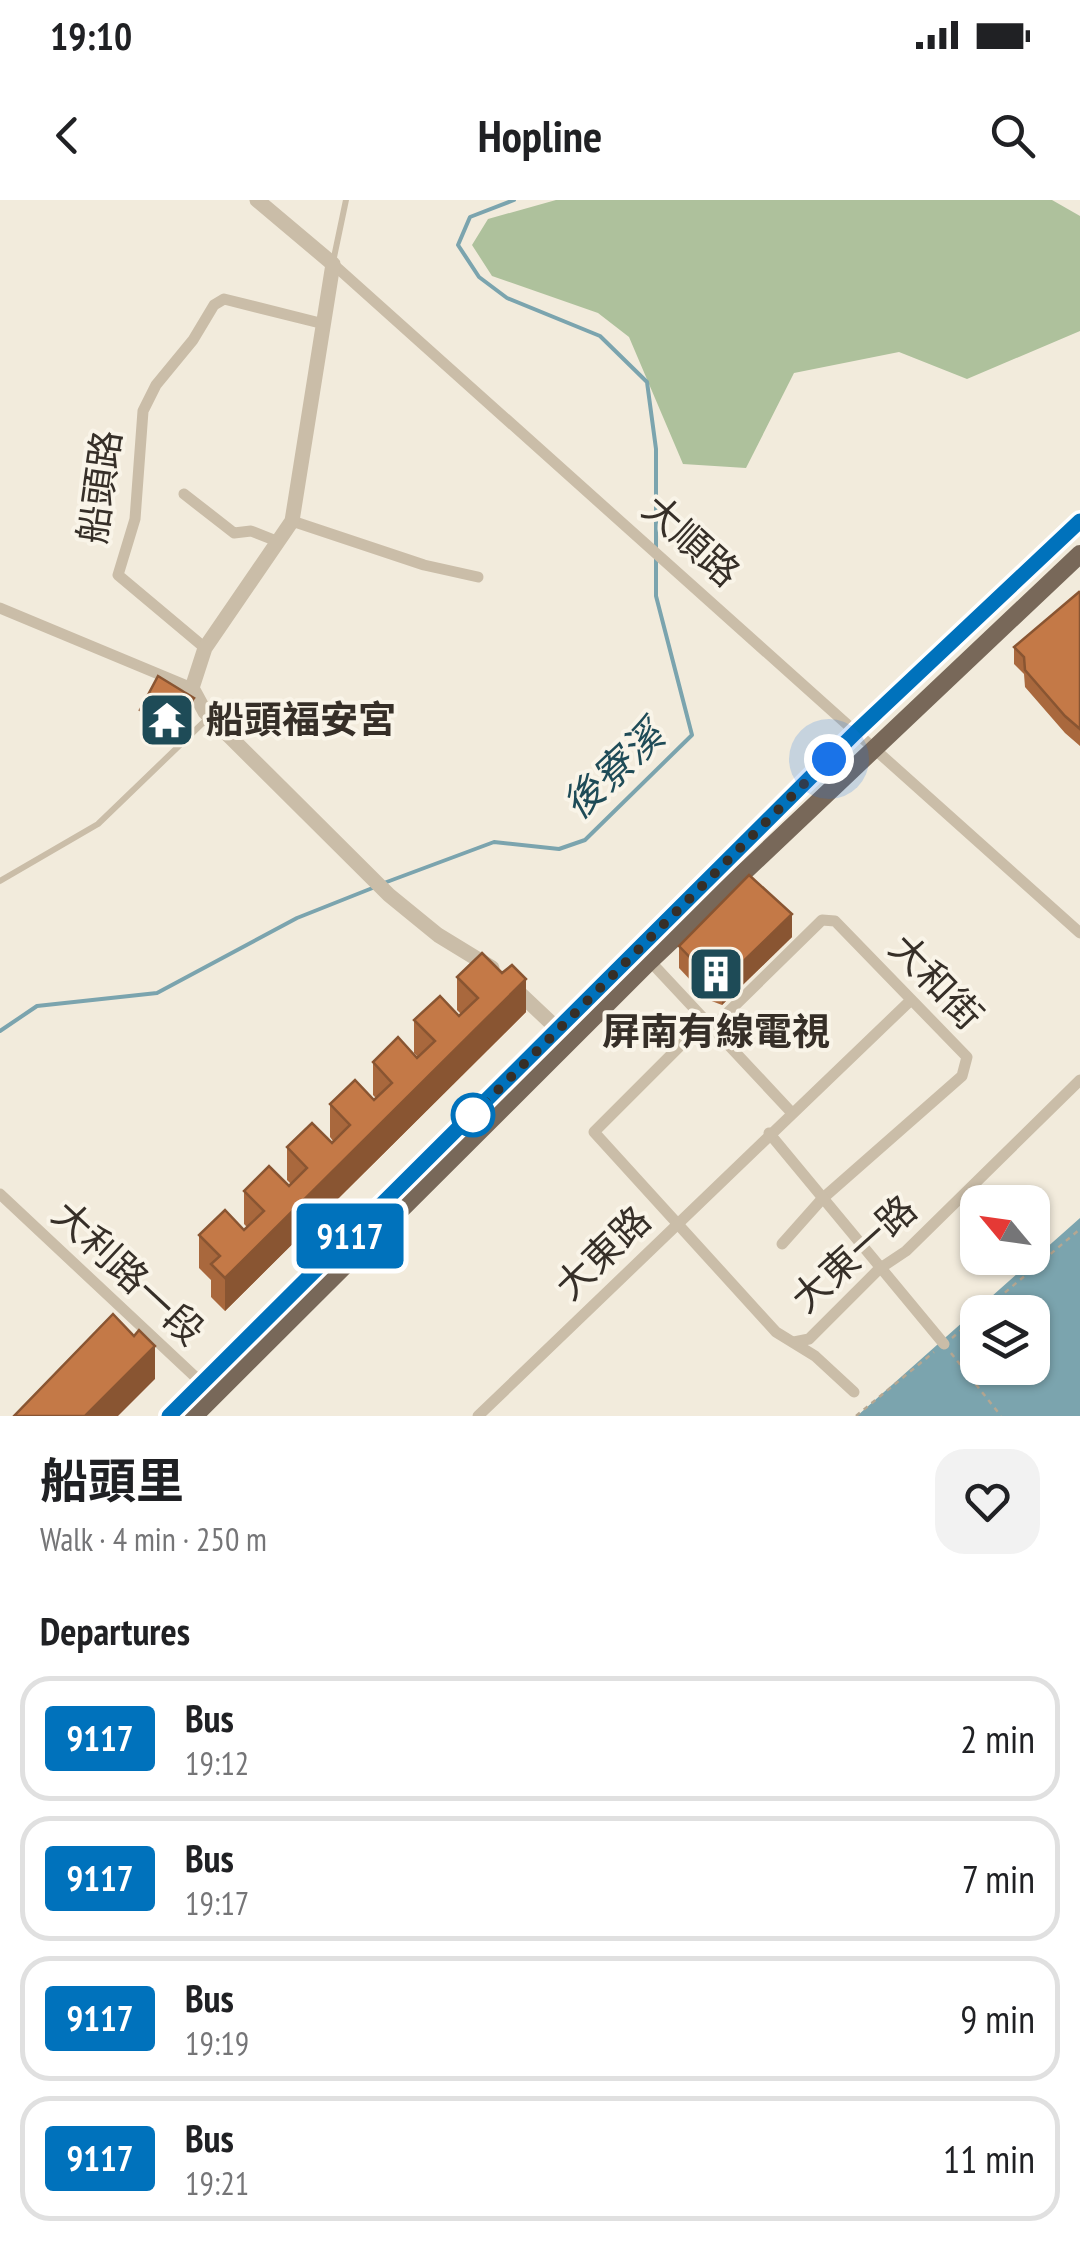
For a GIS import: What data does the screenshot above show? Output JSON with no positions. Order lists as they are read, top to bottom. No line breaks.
{"streets":{"street":["船頭路","大順路","大和街","大東路","大東一路","大利路一段"]},"crossings":[["大和街","大東路"]],"water":["後寮溪"],"places":{"temple":["船頭福安宮"],"building":["屏南有線電視"]},"lines":["bus line 9117"],"north":"top left","page":{"status":"19:10","header":"Hopline","on_map":"9117","heading":[["船頭里","Walk · 4 min · 250 m"],"Departures"],"list":[{"mark":"9117","name":"Bus","note":"19:12","value":"2 min"},{"mark":"9117","name":"Bus","note":"19:17","value":"7 min"},{"mark":"9117","name":"Bus","note":"19:19","value":"9 min"},{"mark":"9117","name":"Bus","note":"19:21","value":"11 min"}]}}
